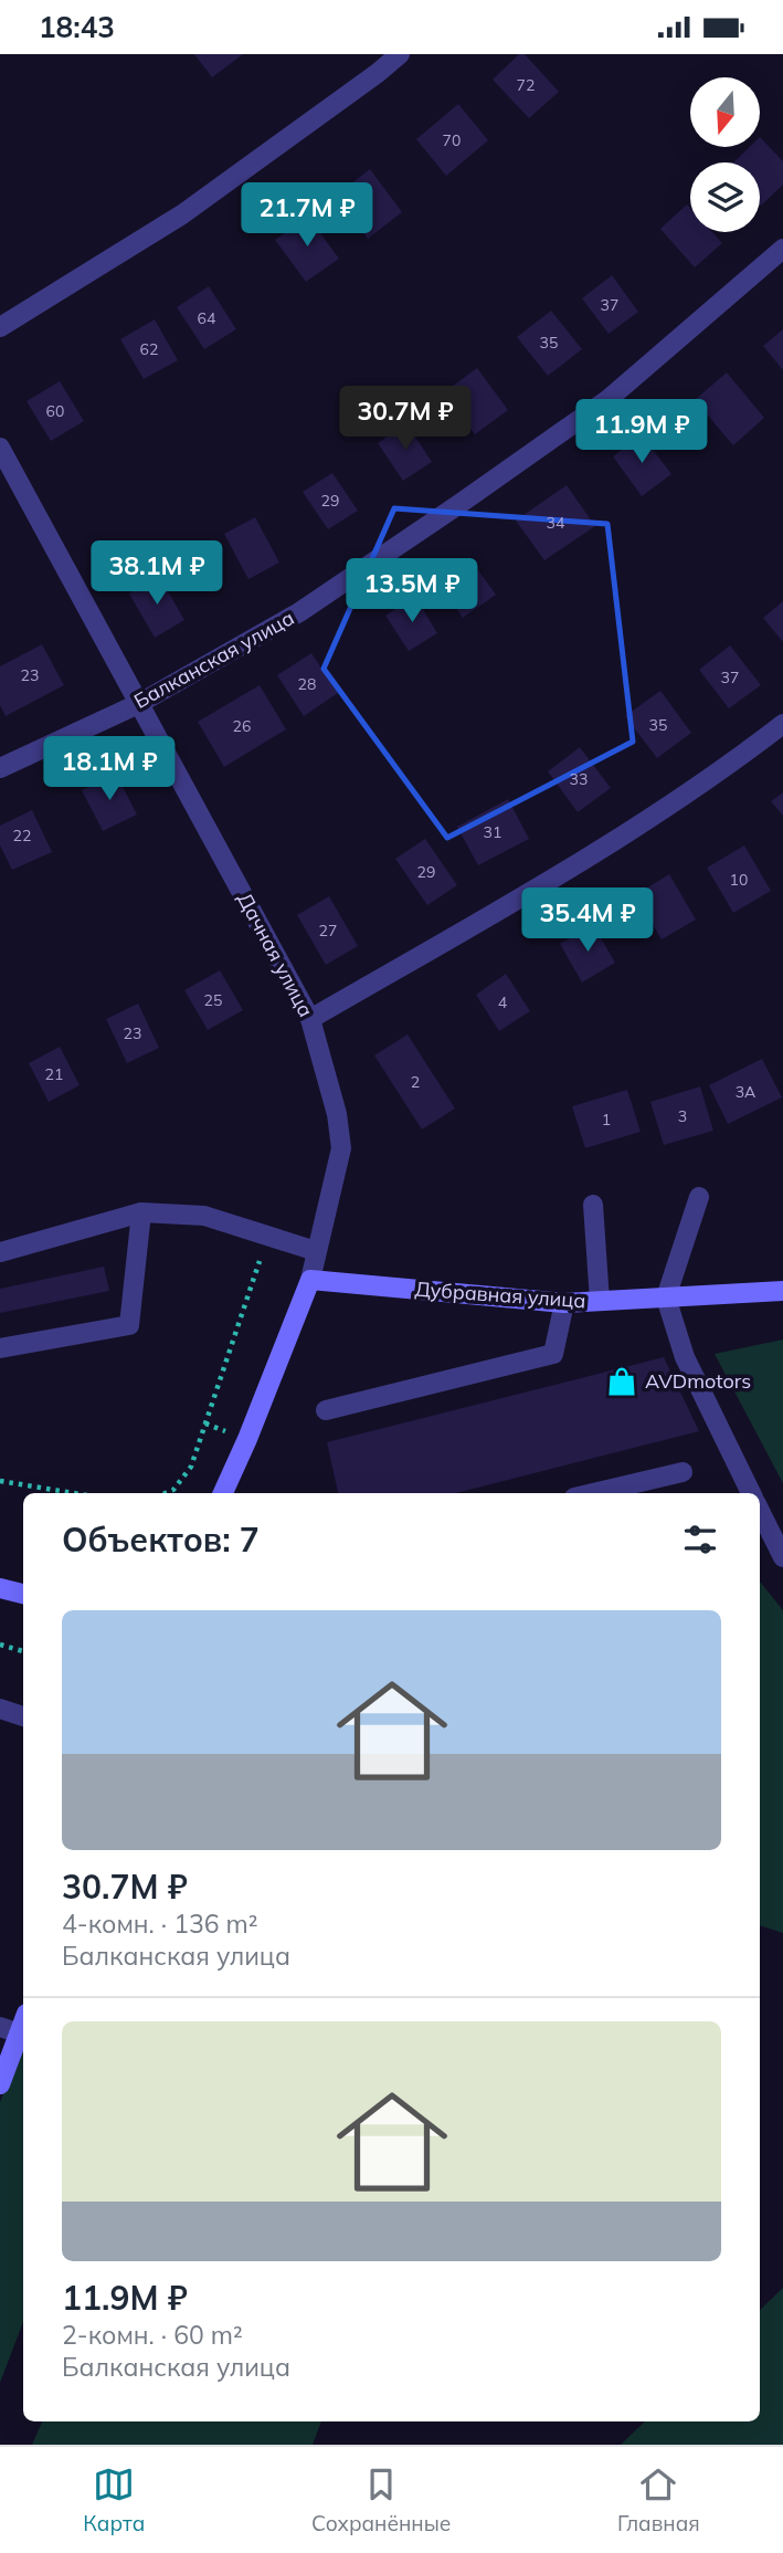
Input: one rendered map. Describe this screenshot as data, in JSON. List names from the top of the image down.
{
  "streets": {
    "main road": ["Дачная улица", "Дубравная улица"],
    "street": ["Балканская улица"]
  },
  "crossings": [
    ["Балканская улица", "Дачная улица"],
    ["Дачная улица", "Дубравная улица"]
  ],
  "places": {
    "shop": ["AVDmotors"]
  },
  "house_numbers": [
    "72",
    "70",
    "37",
    "64",
    "35",
    "62",
    "60",
    "29",
    "34",
    "23",
    "37",
    "28",
    "35",
    "26",
    "33",
    "31",
    "22",
    "29",
    "10",
    "27",
    "25",
    "4",
    "23",
    "21",
    "2",
    "3А",
    "3",
    "1"
  ],
  "north": "bottom",
  "page": {
    "status": "18:43",
    "price": [
      "21.7M ₽",
      "30.7M ₽",
      "11.9M ₽",
      "38.1M ₽",
      "13.5M ₽",
      "18.1M ₽",
      "35.4M ₽"
    ],
    "heading": "Объектов: 7",
    "list": [
      {
        "name": "30.7M ₽",
        "note": "4-комн. · 136 m² · Балканская улица"
      },
      {
        "name": "11.9M ₽",
        "note": "2-комн. · 60 m² · Балканская улица"
      }
    ],
    "tabs": ["Карта", "Сохранённые", "Главная"]
  }
}
